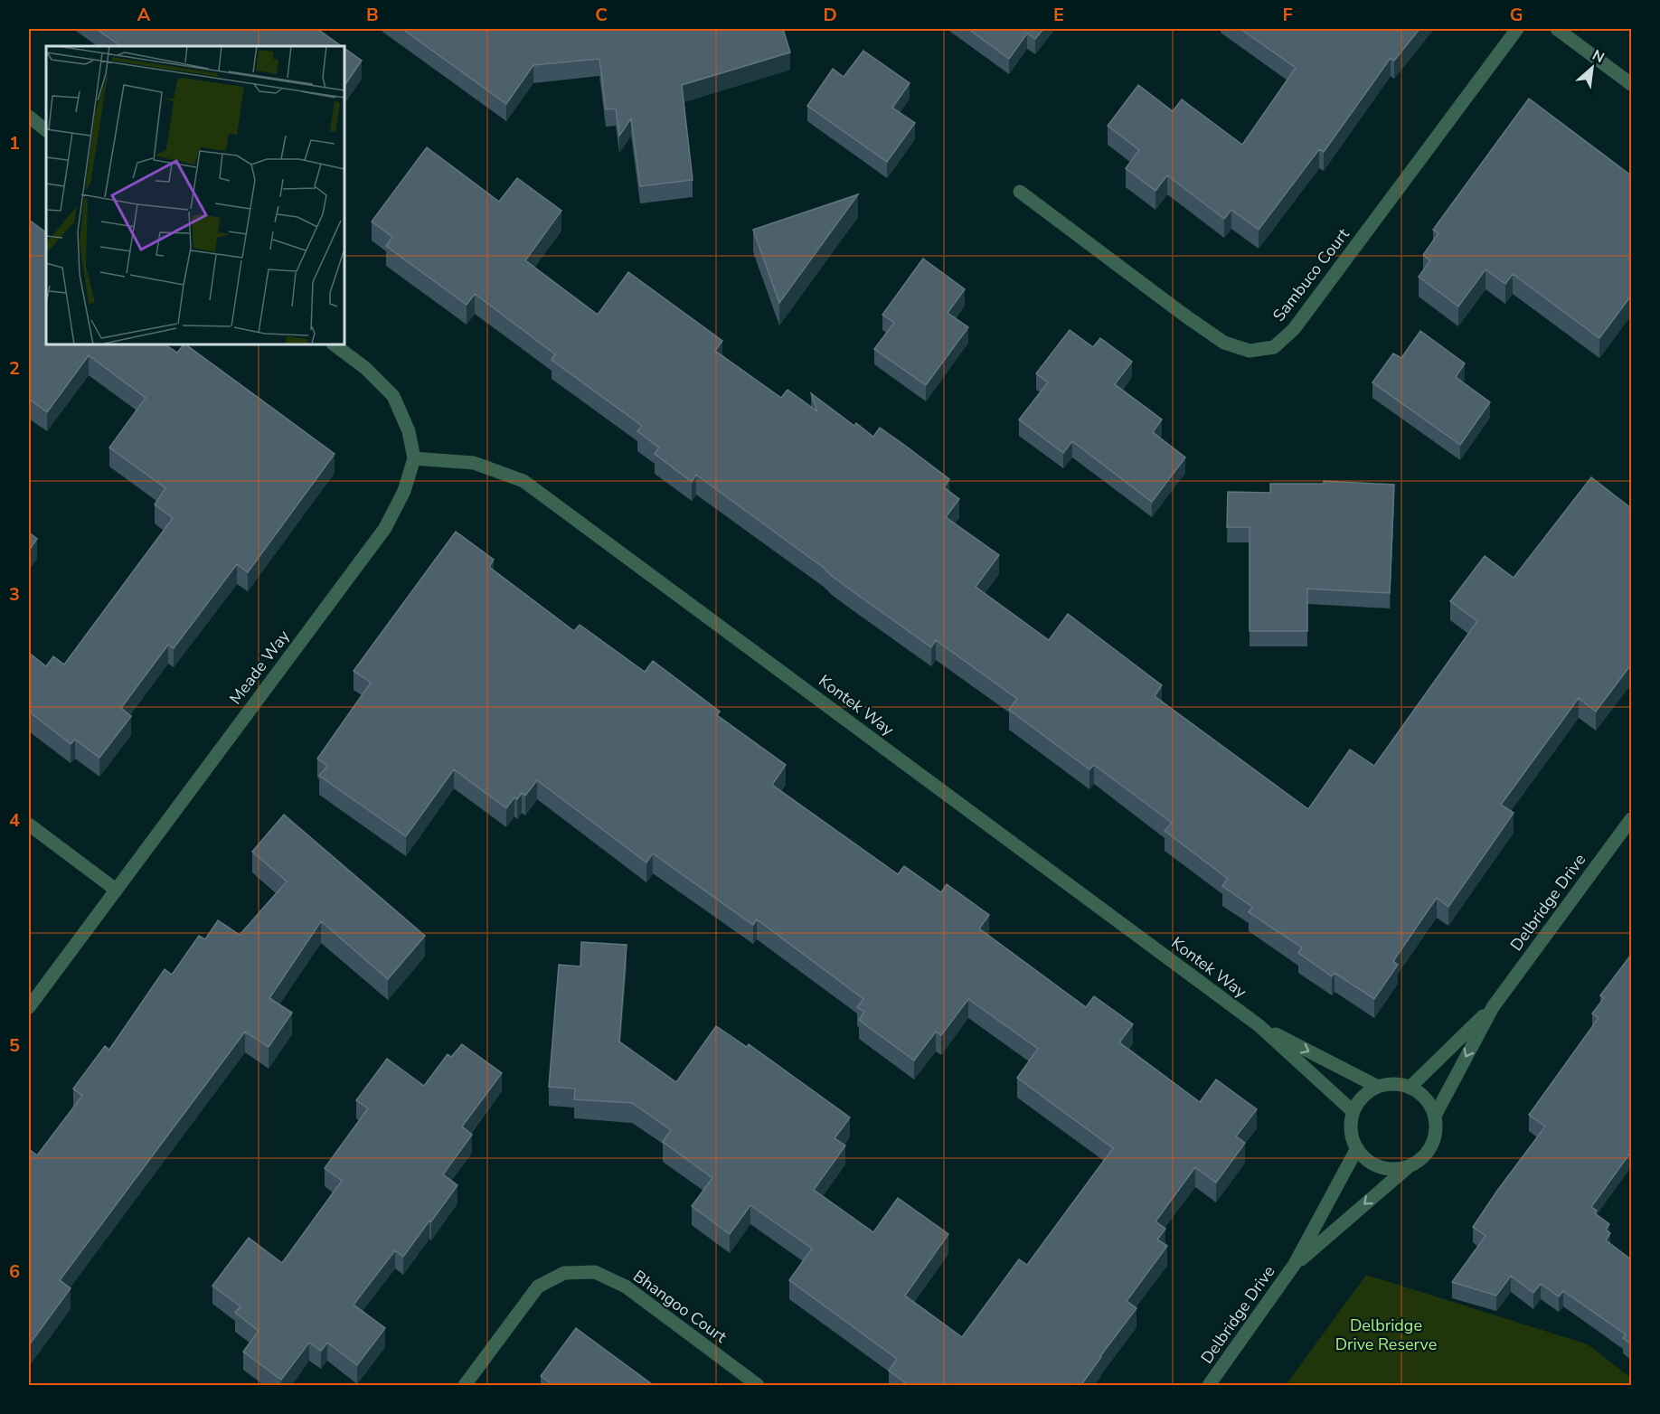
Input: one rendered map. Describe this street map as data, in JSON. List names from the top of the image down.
{
  "streets": {
    "street": [
      "Sambuco Court",
      "Meade Way",
      "Kontek Way",
      "Delbridge Drive",
      "Bhangoo Court"
    ]
  },
  "crossings": [
    ["Meade Way", "Kontek Way"],
    ["Kontek Way", "Delbridge Drive"]
  ],
  "parks": ["Delbridge Drive Reserve"],
  "north": "top right",
  "grid": {
    "columns": [
      "A",
      "B",
      "C",
      "D",
      "E",
      "F",
      "G"
    ],
    "rows": [
      "1",
      "2",
      "3",
      "4",
      "5",
      "6"
    ]
  }
}
